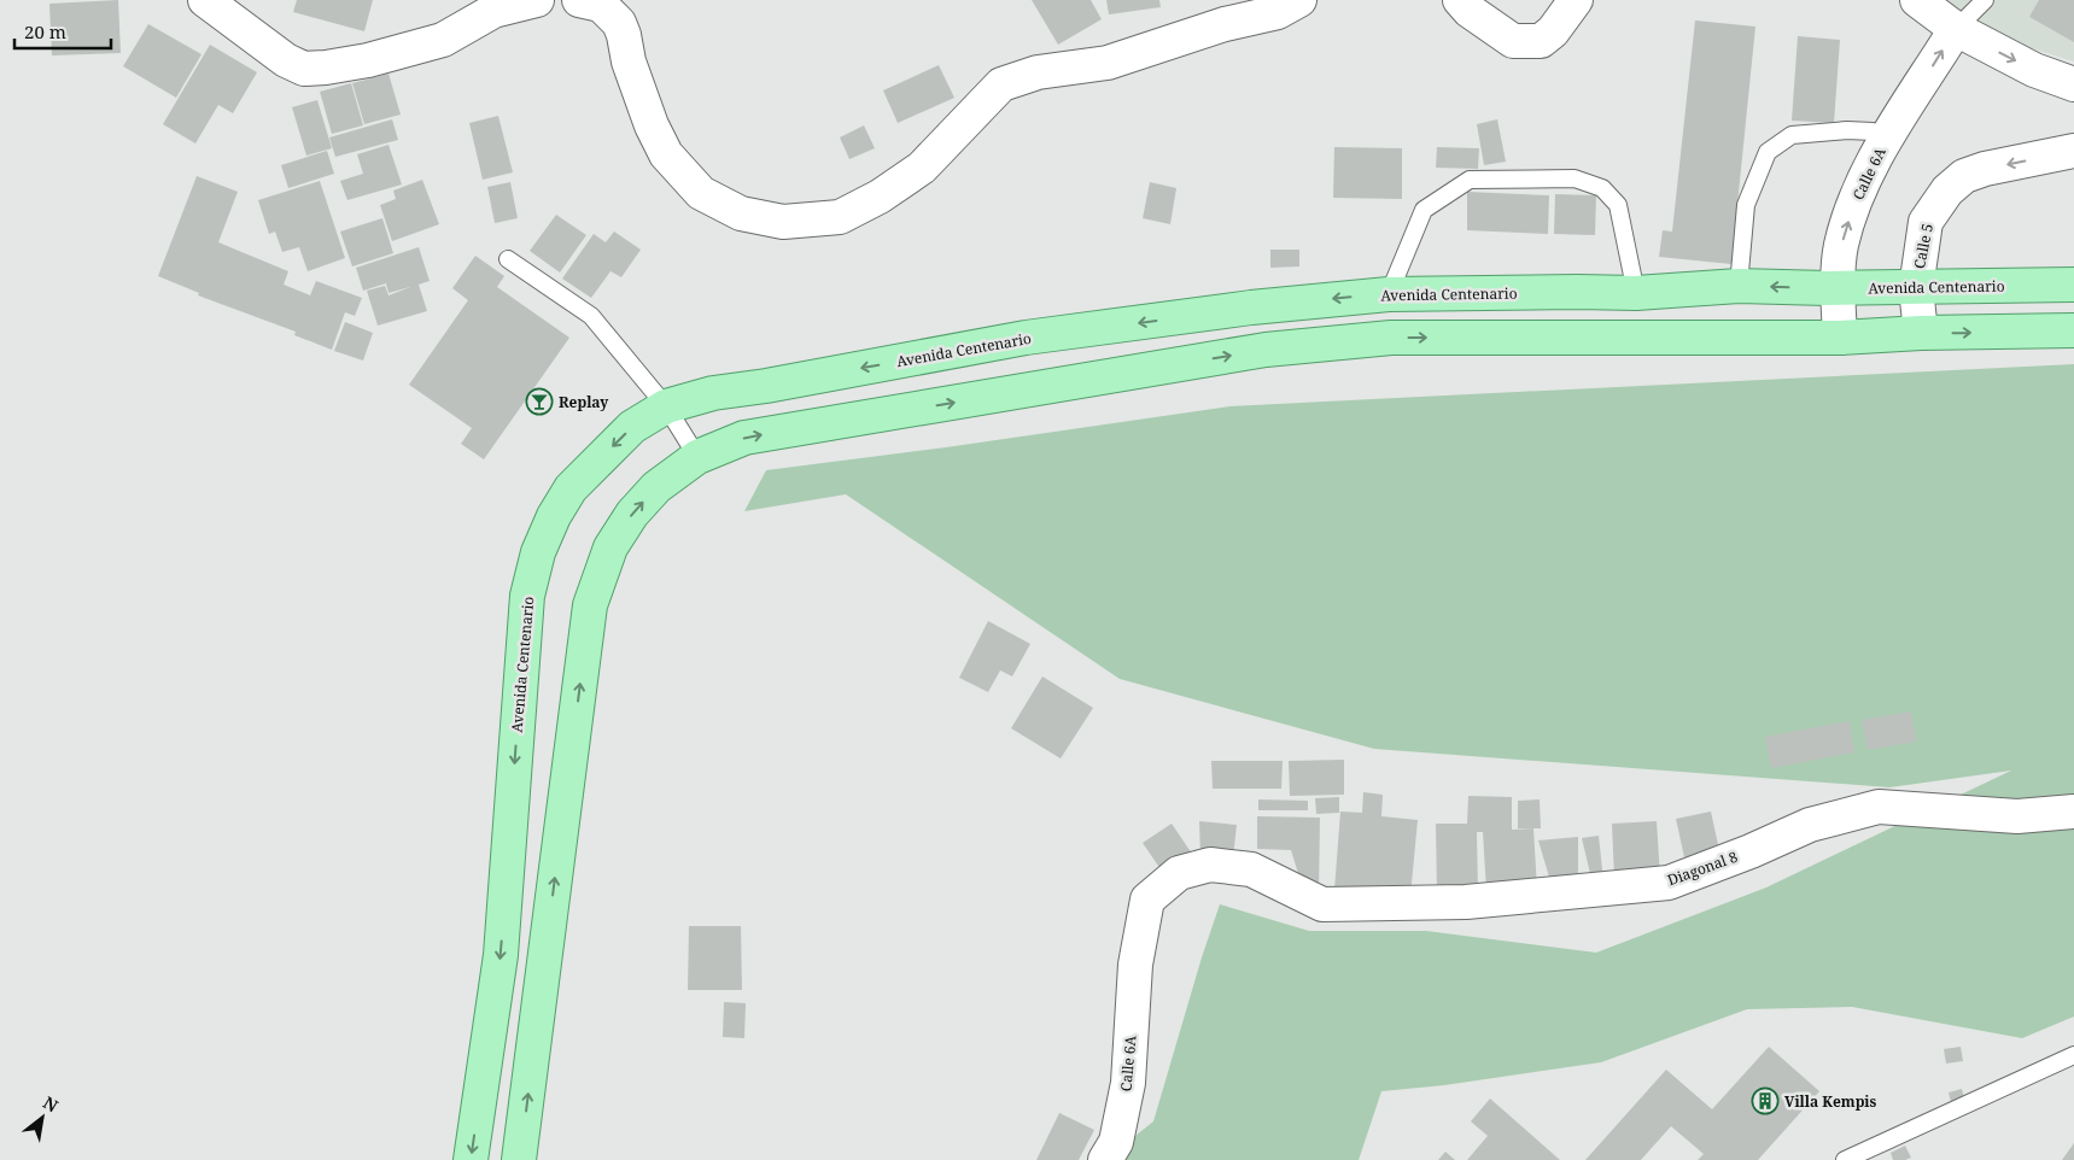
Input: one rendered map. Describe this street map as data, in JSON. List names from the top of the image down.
{
  "streets": {
    "main road": ["Avenida Centenario"],
    "street": ["Calle 6A", "Calle 5", "Diagonal 8"]
  },
  "crossings": [
    ["Calle 6A", "Avenida Centenario"],
    ["Calle 6A", "Diagonal 8"],
    ["Calle 5", "Avenida Centenario"]
  ],
  "one_way": ["Calle 6A", "Calle 5", "Avenida Centenario"],
  "places": {
    "bar": ["Replay"],
    "building": ["Villa Kempis"]
  },
  "scale_bar": "20 m",
  "north": "top right"
}
